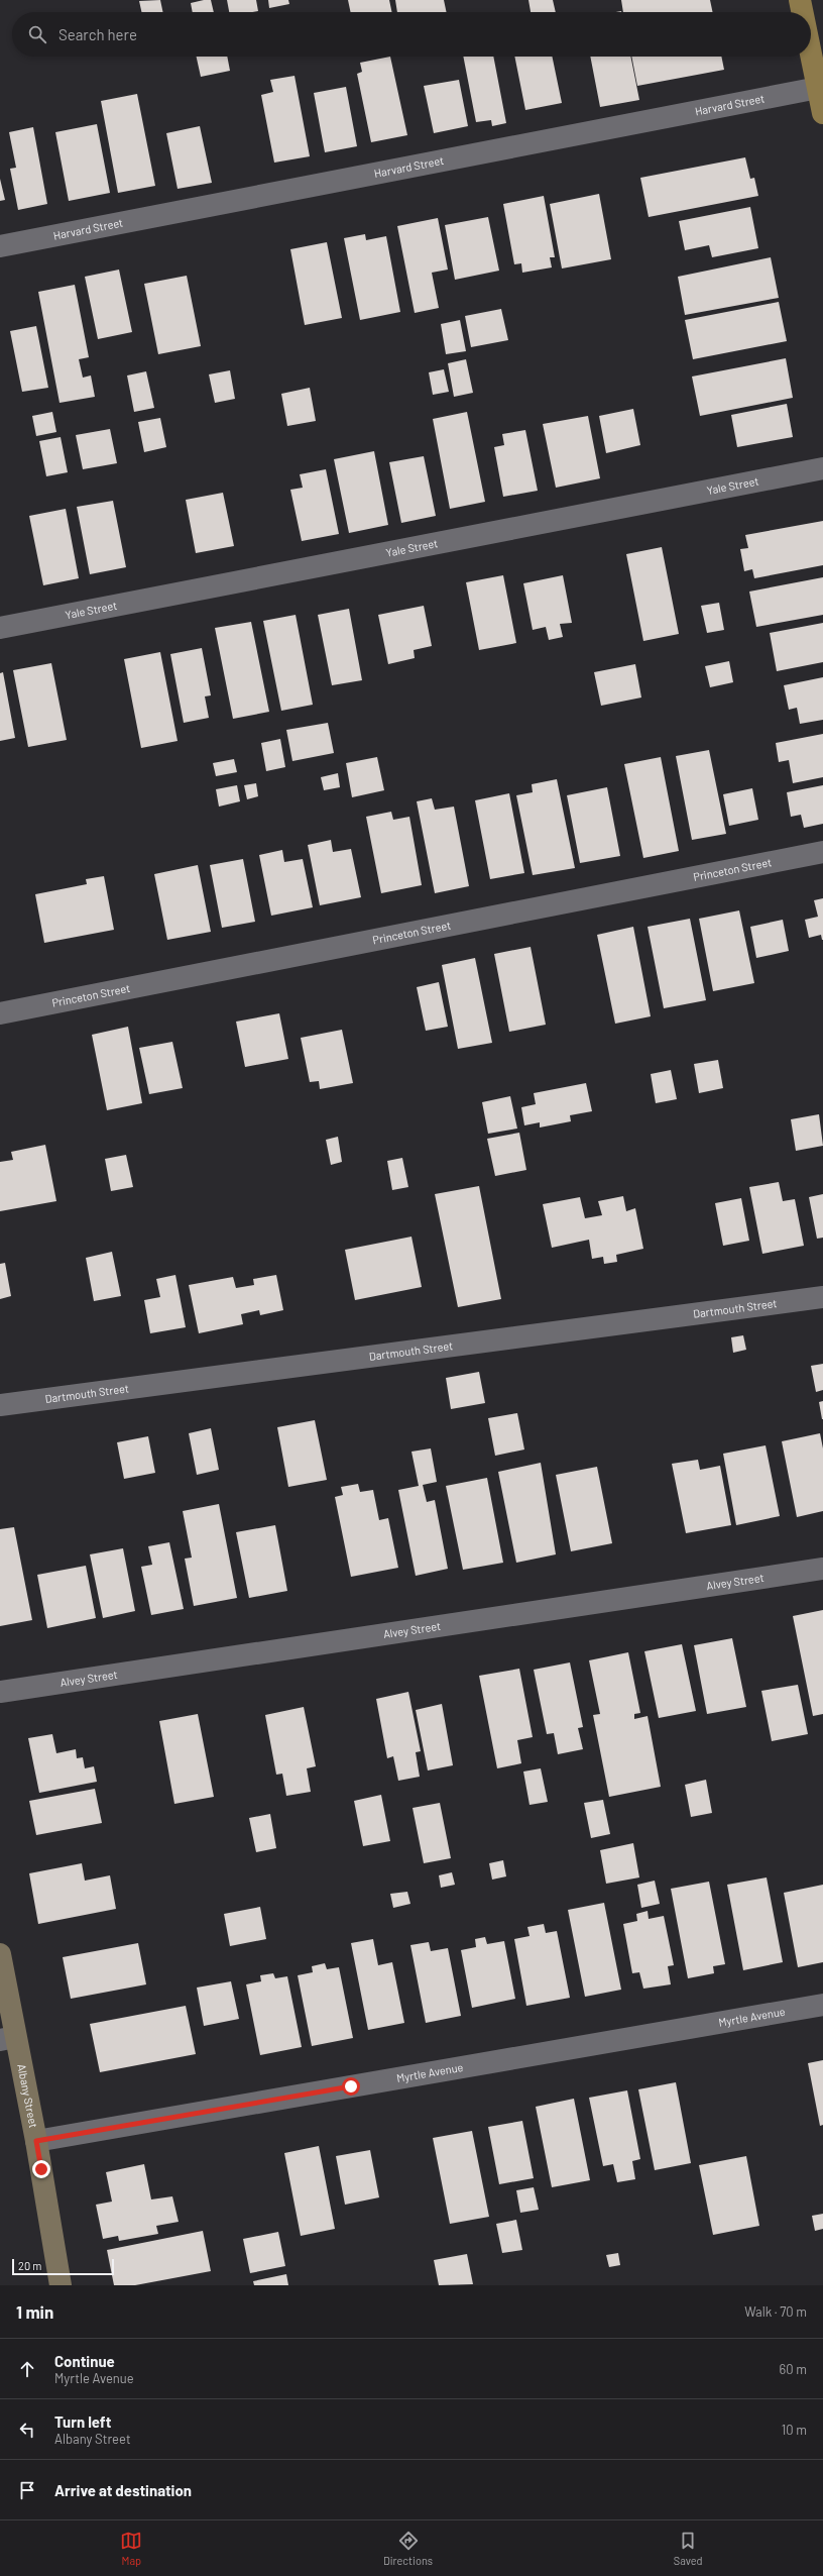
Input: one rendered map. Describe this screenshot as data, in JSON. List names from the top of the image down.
{
  "streets": {
    "street": [
      "Harvard Street",
      "Yale Street",
      "Princeton Street",
      "Dartmouth Street",
      "Alvey Street",
      "Myrtle Avenue",
      "Albany Street"
    ]
  },
  "crossings": [
    ["Myrtle Avenue", "Albany Street"]
  ],
  "scale_bar": "20 m",
  "page": {
    "search": "Search here",
    "scale": "20 m",
    "heading": ["1 min", "Walk · 70 m"],
    "list": [
      ["Continue", "Myrtle Avenue", "60 m"],
      ["Turn left", "Albany Street", "10 m"],
      "Arrive at destination"
    ],
    "nav": ["Map", "Directions", "Saved"]
  }
}
